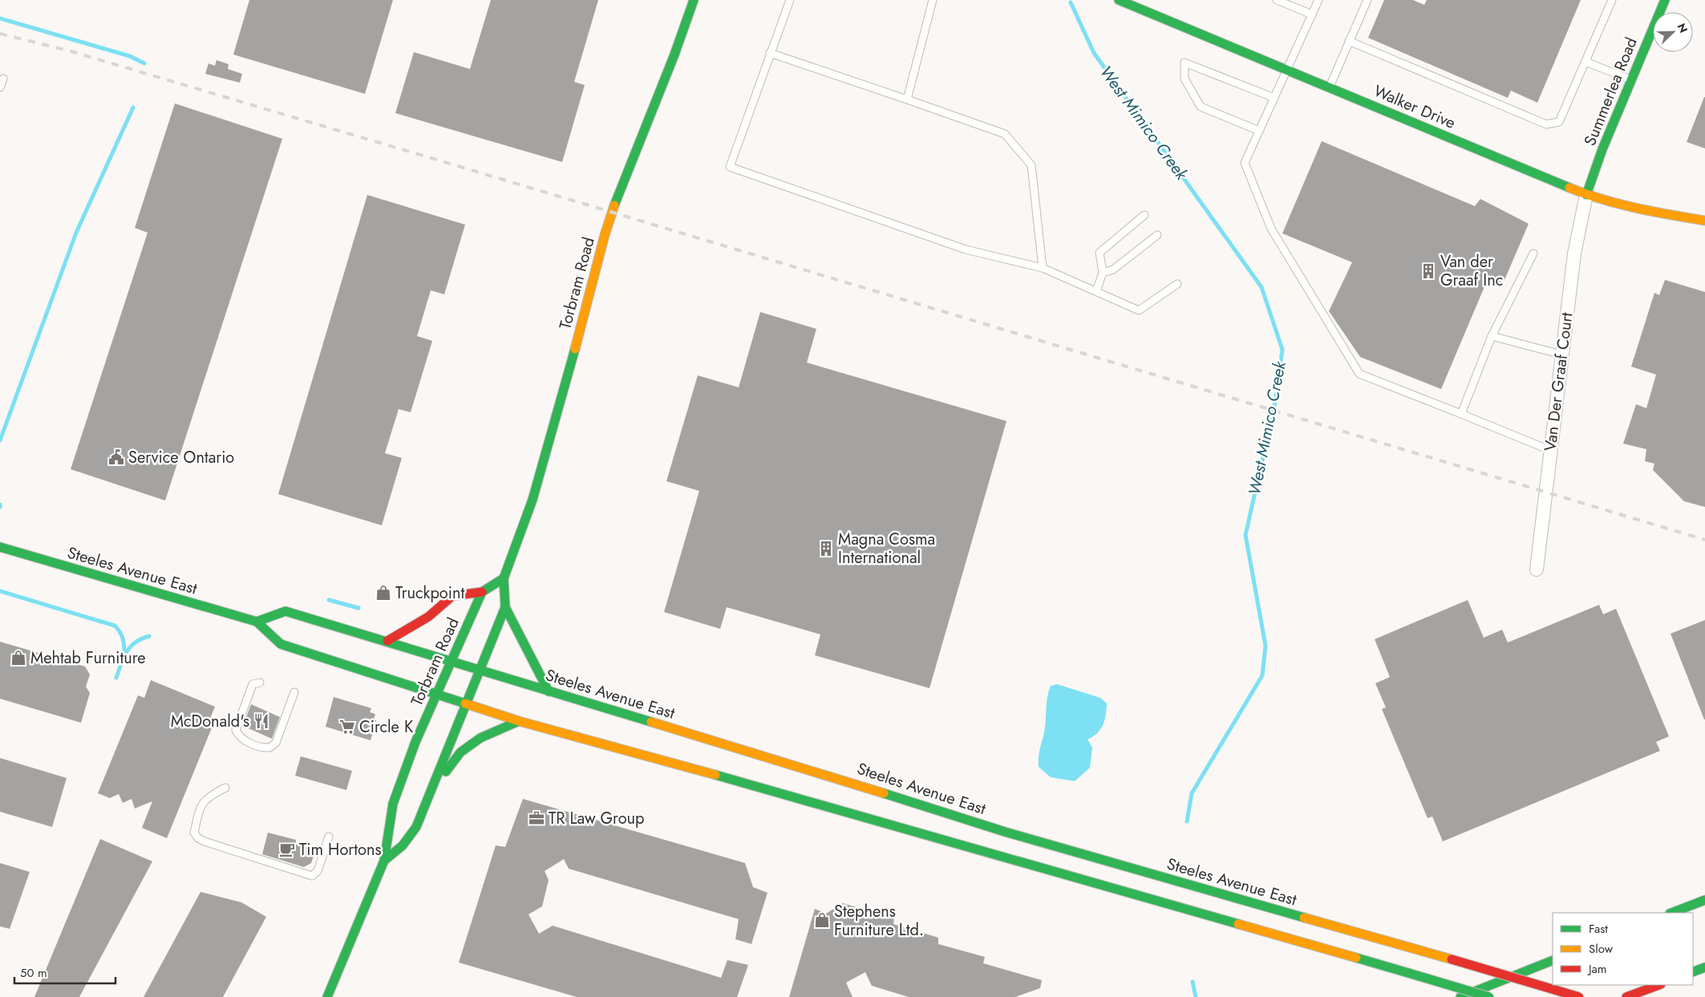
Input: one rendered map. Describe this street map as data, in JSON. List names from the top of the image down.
{
  "streets": {
    "main road": [
      "Summerlea Road",
      "Walker Drive",
      "Torbram Road",
      "Steeles Avenue East"
    ],
    "street": ["Van Der Graaf Court"]
  },
  "crossings": [
    ["Summerlea Road", "Walker Drive"],
    ["Summerlea Road", "Van Der Graaf Court"],
    ["Walker Drive", "Van Der Graaf Court"],
    ["Torbram Road", "Steeles Avenue East"]
  ],
  "water": ["West Mimico Creek"],
  "places": {
    "building": ["Van der Graaf Inc", "Magna Cosma International"],
    "public building": ["Service Ontario"],
    "shop": ["Truckpoint", "Mehtab Furniture", "Stephens Furniture Ltd."],
    "restaurant": ["McDonald's"],
    "supermarket": ["Circle K"],
    "office": ["TR Law Group"],
    "cafe": ["Tim Hortons"]
  },
  "legend": ["Fast", "Slow", "Jam"],
  "scale_bar": "50 m",
  "north": "top right"
}
